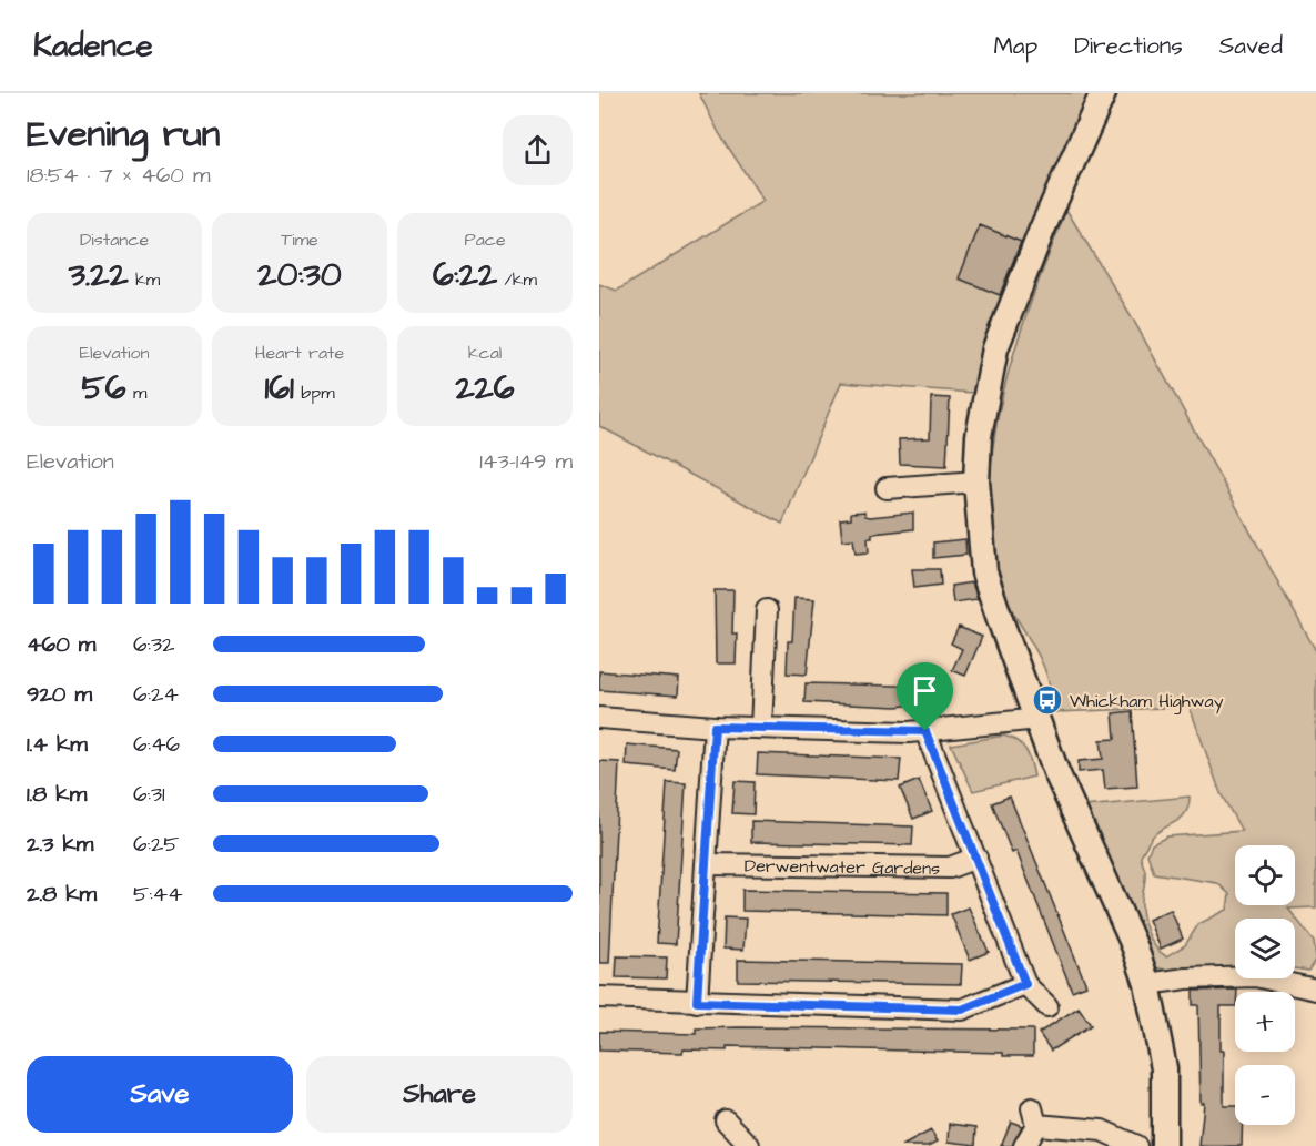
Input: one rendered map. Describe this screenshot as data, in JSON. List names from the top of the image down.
{
  "streets": {
    "street": ["Derwentwater Gardens"]
  },
  "places": {
    "bus stop": ["Whickham Highway"]
  },
  "page": {
    "header": "Kadence",
    "nav": ["Map", "Directions", "Saved"],
    "heading": ["Evening run", "18:54 · 7 × 460 m"],
    "stats": [
      ["Distance", "3.22 km"],
      ["Time", "20:30"],
      ["Pace", "6:22 /km"],
      ["Elevation", "56 m"],
      ["Heart rate", "161 bpm"],
      ["kcal", "226"]
    ],
    "chart": ["Elevation", "143–149 m"],
    "list": [
      {
        "name": "460 m",
        "note": "6:32"
      },
      {
        "name": "920 m",
        "note": "6:24"
      },
      {
        "name": "1.4 km",
        "note": "6:46"
      },
      {
        "name": "1.8 km",
        "note": "6:31"
      },
      {
        "name": "2.3 km",
        "note": "6:25"
      },
      {
        "name": "2.8 km",
        "note": "5:44"
      }
    ],
    "map_buttons": ["+", "−"],
    "buttons": ["Save", "Share"]
  }
}
